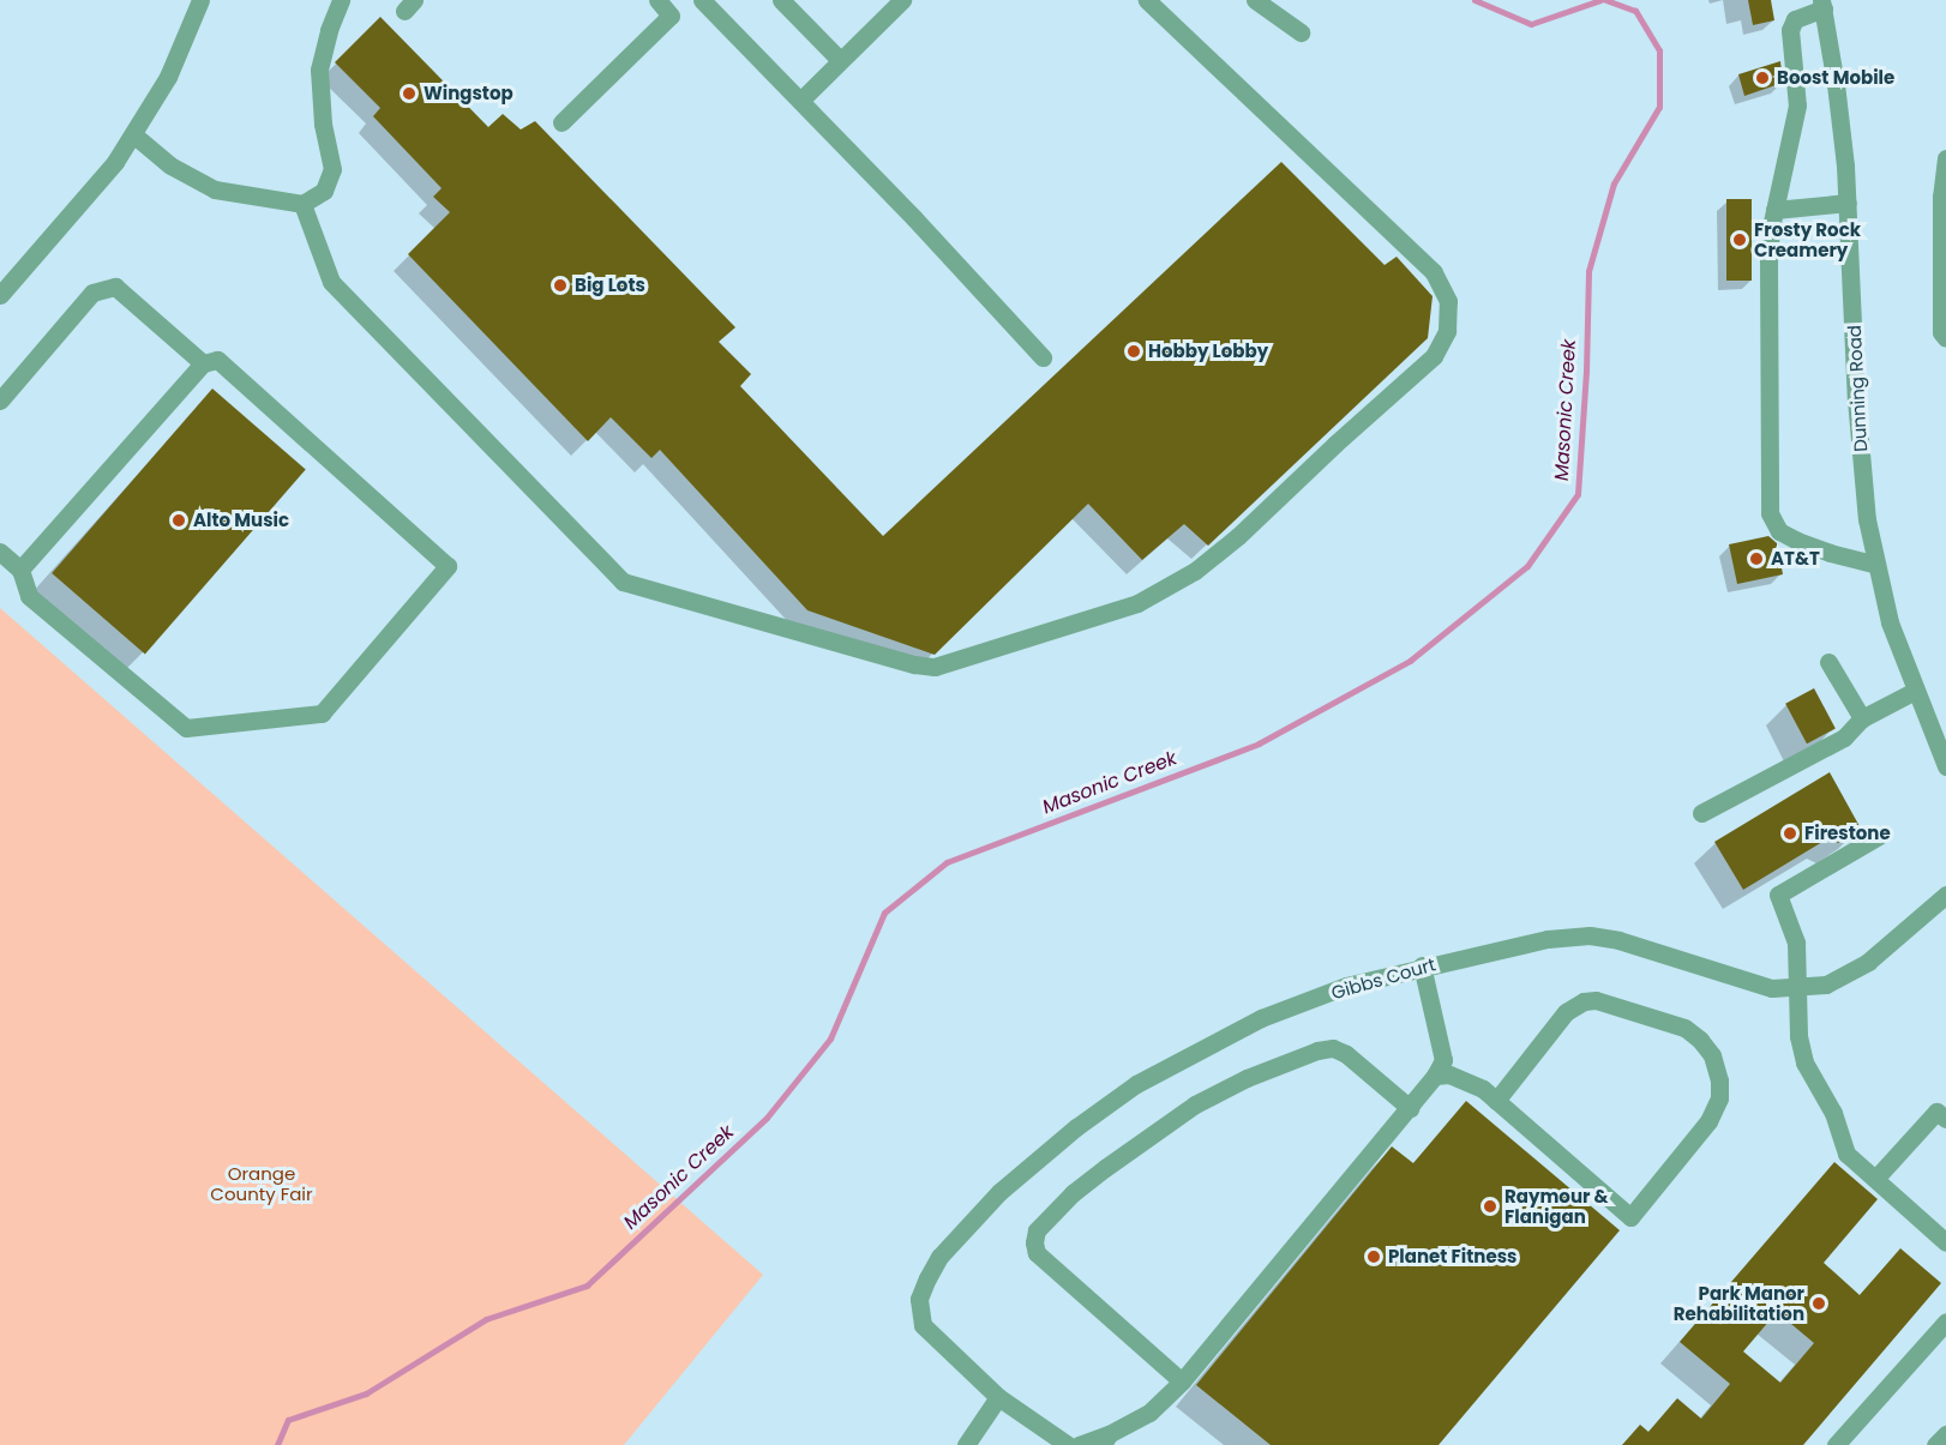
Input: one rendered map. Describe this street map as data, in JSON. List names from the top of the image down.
{
  "streets": {
    "street": ["Dunning Road", "Gibbs Court"]
  },
  "water": ["Masonic Creek"],
  "parks": ["Orange County Fair"],
  "places": [
    "Boost Mobile",
    "Wingstop",
    "Frosty Rock Creamery",
    "Big Lots",
    "Hobby Lobby",
    "Alto Music",
    "AT&T",
    "Firestone",
    "Raymour & Flanigan",
    "Planet Fitness",
    "Park Manor Rehabilitation"
  ]
}
